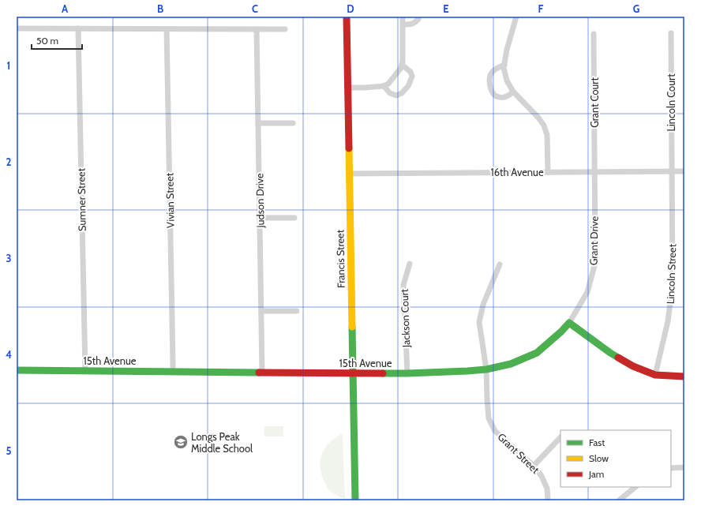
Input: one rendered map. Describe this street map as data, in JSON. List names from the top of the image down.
{
  "streets": {
    "street": [
      "Grant Court",
      "Lincoln Court",
      "16th Avenue",
      "Sumner Street",
      "Vivian Street",
      "Judson Drive",
      "Grant Drive",
      "Francis Street",
      "Lincoln Street",
      "Jackson Court",
      "15th Avenue",
      "Grant Street"
    ]
  },
  "crossings": [
    ["Grant Court", "16th Avenue"],
    ["Grant Court", "Grant Drive"],
    ["Lincoln Court", "16th Avenue"],
    ["Lincoln Court", "Lincoln Street"],
    ["16th Avenue", "Grant Drive"],
    ["16th Avenue", "Francis Street"],
    ["16th Avenue", "Lincoln Street"],
    ["Sumner Street", "15th Avenue"],
    ["Vivian Street", "15th Avenue"],
    ["Judson Drive", "15th Avenue"],
    ["Grant Drive", "15th Avenue"],
    ["Francis Street", "15th Avenue"],
    ["Jackson Court", "15th Avenue"],
    ["15th Avenue", "Grant Street"]
  ],
  "places": {
    "school or university": ["Longs Peak Middle School"]
  },
  "legend": ["Fast", "Slow", "Jam"],
  "scale_bar": "50 m",
  "grid": {
    "columns": [
      "A",
      "B",
      "C",
      "D",
      "E",
      "F",
      "G"
    ],
    "rows": [
      "1",
      "2",
      "3",
      "4",
      "5"
    ]
  }
}
